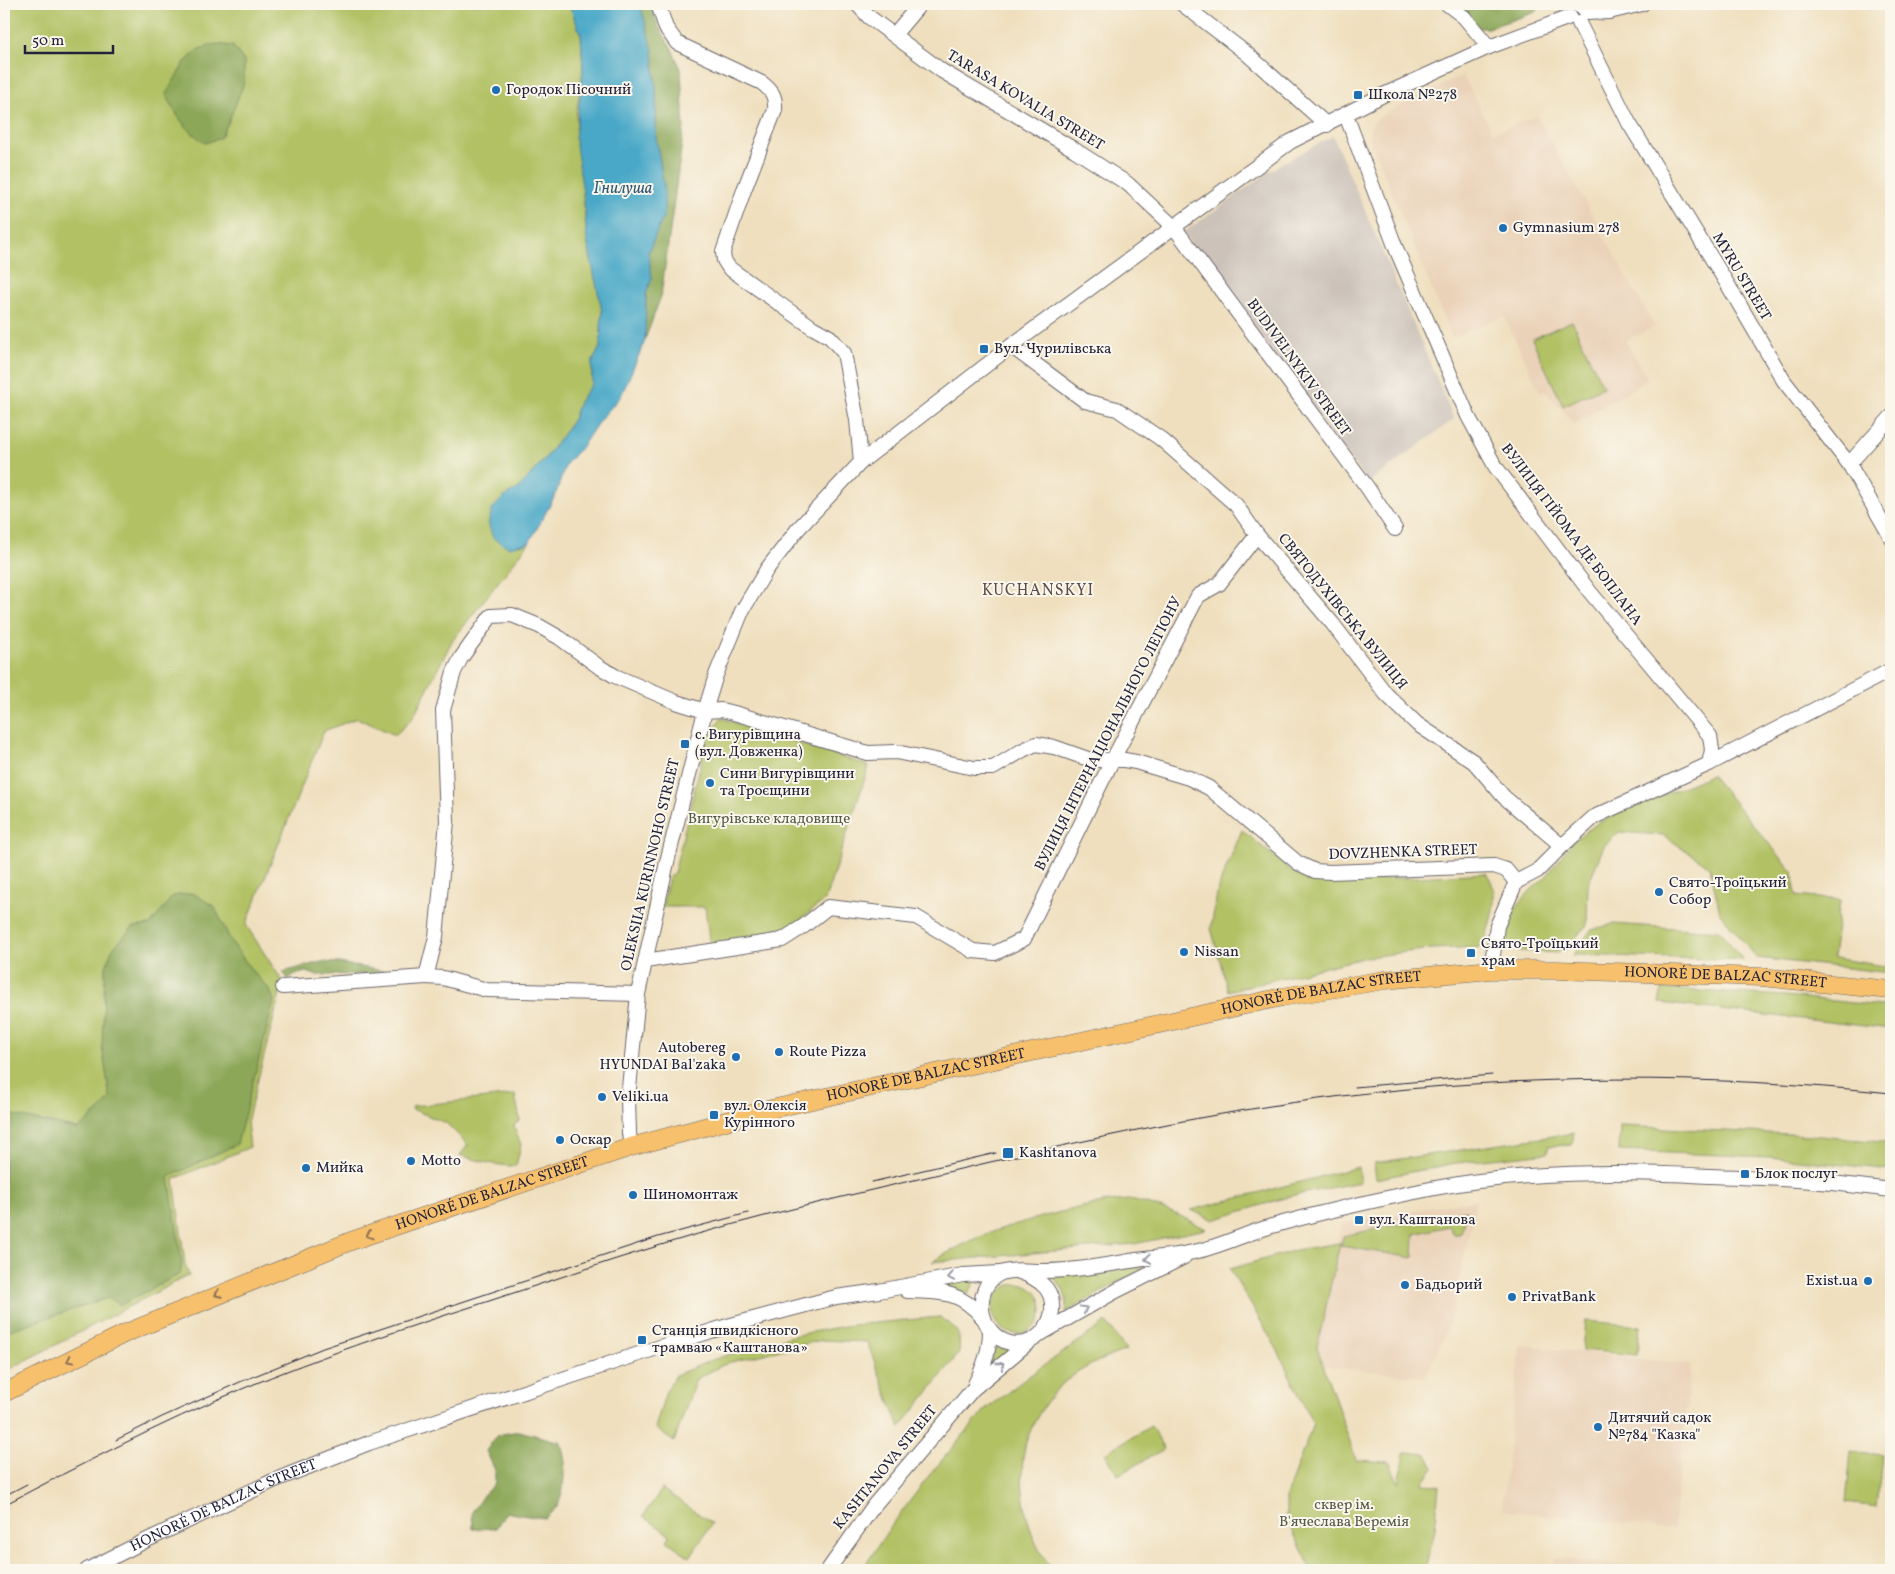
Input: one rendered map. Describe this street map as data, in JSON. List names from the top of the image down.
{
  "streets": {
    "main road": ["HONORÉ DE BALZAC STREET"],
    "street": [
      "TARASA KOVALIA STREET",
      "MYRU STREET",
      "BUDIVELNYKIV STREET",
      "ВУЛИЦЯ ГІЙОМА ДЕ БОПЛАНА",
      "СВЯТОДУХІВСЬКА ВУЛИЦЯ",
      "ВУЛИЦЯ ІНТЕРНАЦІОНАЛЬНОГО ЛЕГІОНУ",
      "DOVZHENKA STREET",
      "OLEKSIIA KURINNOHO STREET",
      "KASHTANOVA STREET"
    ]
  },
  "crossings": [
    ["TARASA KOVALIA STREET", "BUDIVELNYKIV STREET"],
    ["TARASA KOVALIA STREET", "OLEKSIIA KURINNOHO STREET"],
    ["MYRU STREET", "OLEKSIIA KURINNOHO STREET"],
    ["BUDIVELNYKIV STREET", "OLEKSIIA KURINNOHO STREET"],
    ["ВУЛИЦЯ ГІЙОМА ДЕ БОПЛАНА", "OLEKSIIA KURINNOHO STREET"],
    ["СВЯТОДУХІВСЬКА ВУЛИЦЯ", "ВУЛИЦЯ ІНТЕРНАЦІОНАЛЬНОГО ЛЕГІОНУ"],
    ["СВЯТОДУХІВСЬКА ВУЛИЦЯ", "OLEKSIIA KURINNOHO STREET"],
    ["ВУЛИЦЯ ІНТЕРНАЦІОНАЛЬНОГО ЛЕГІОНУ", "DOVZHENKA STREET"],
    ["ВУЛИЦЯ ІНТЕРНАЦІОНАЛЬНОГО ЛЕГІОНУ", "OLEKSIIA KURINNOHO STREET"],
    ["DOVZHENKA STREET", "OLEKSIIA KURINNOHO STREET"],
    ["OLEKSIIA KURINNOHO STREET", "HONORÉ DE BALZAC STREET"],
    ["HONORÉ DE BALZAC STREET", "KASHTANOVA STREET"]
  ],
  "districts": ["KUCHANSKYI"],
  "water": ["Гнилуша"],
  "parks": ["Вигурівське кладовище", "сквер ім. В'ячеслава Веремія"],
  "places": {
    "other": [
      "Городок Пісочний",
      "Gymnasium 278",
      "Сини Вигурівщини та Троєщини",
      "Свято-Троїцький Собор",
      "Nissan",
      "Route Pizza",
      "Autobereg HYUNDAI Bal'zaka",
      "Veliki.ua",
      "Оскар",
      "Motto",
      "Мийка",
      "Шиномонтаж",
      "Exist.ua",
      "Бадьорий",
      "PrivatBank",
      "Дитячий садок №784 \"Казка\""
    ],
    "transit": [
      "Школа №278",
      "Вул. Чурилівська",
      "с. Вигурівщина (вул. Довженка)",
      "Свято-Троїцький храм",
      "вул. Олексія Курінного",
      "Kashtanova",
      "Блок послуг",
      "вул. Каштанова",
      "Станція швидкісного трамваю «Каштанова»"
    ]
  },
  "scale_bar": "50 m"
}
